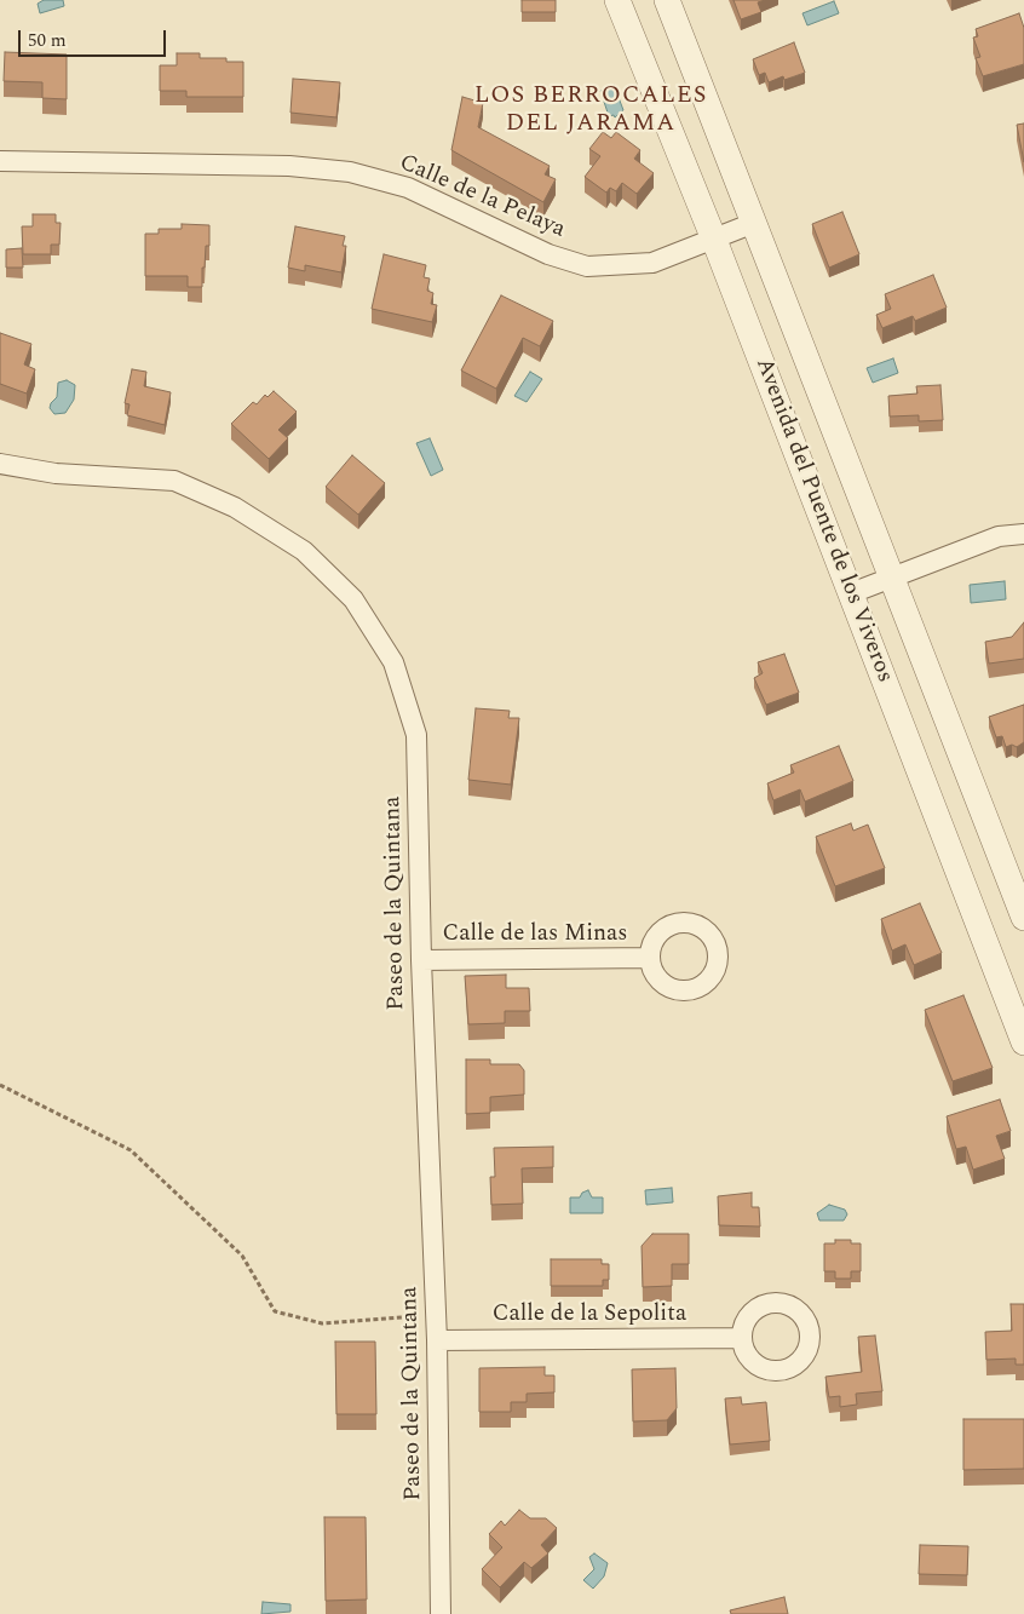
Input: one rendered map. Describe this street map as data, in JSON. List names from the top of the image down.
{
  "streets": {
    "street": [
      "Calle de la Pelaya",
      "Avenida del Puente de los Viveros",
      "Paseo de la Quintana",
      "Calle de las Minas",
      "Calle de la Sepolita"
    ]
  },
  "crossings": [
    ["Calle de la Pelaya", "Avenida del Puente de los Viveros"],
    ["Paseo de la Quintana", "Calle de las Minas"],
    ["Paseo de la Quintana", "Calle de la Sepolita"]
  ],
  "districts": ["LOS BERROCALES DEL JARAMA"],
  "scale_bar": "50 m"
}
